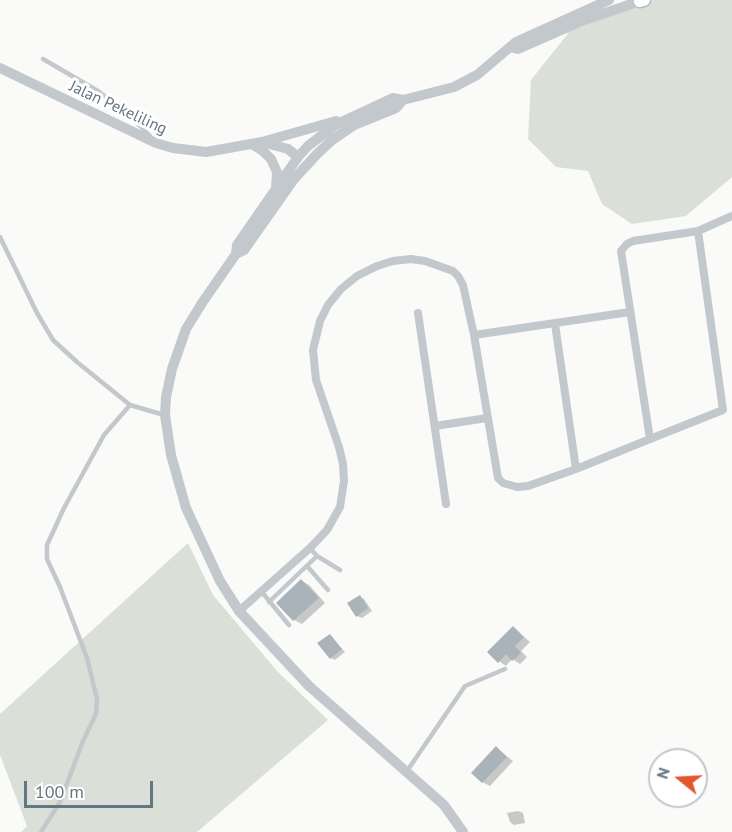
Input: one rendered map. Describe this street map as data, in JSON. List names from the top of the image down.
{
  "streets": {
    "street": ["Jalan Pekeliling"]
  },
  "scale_bar": "100 m",
  "north": "left"
}
